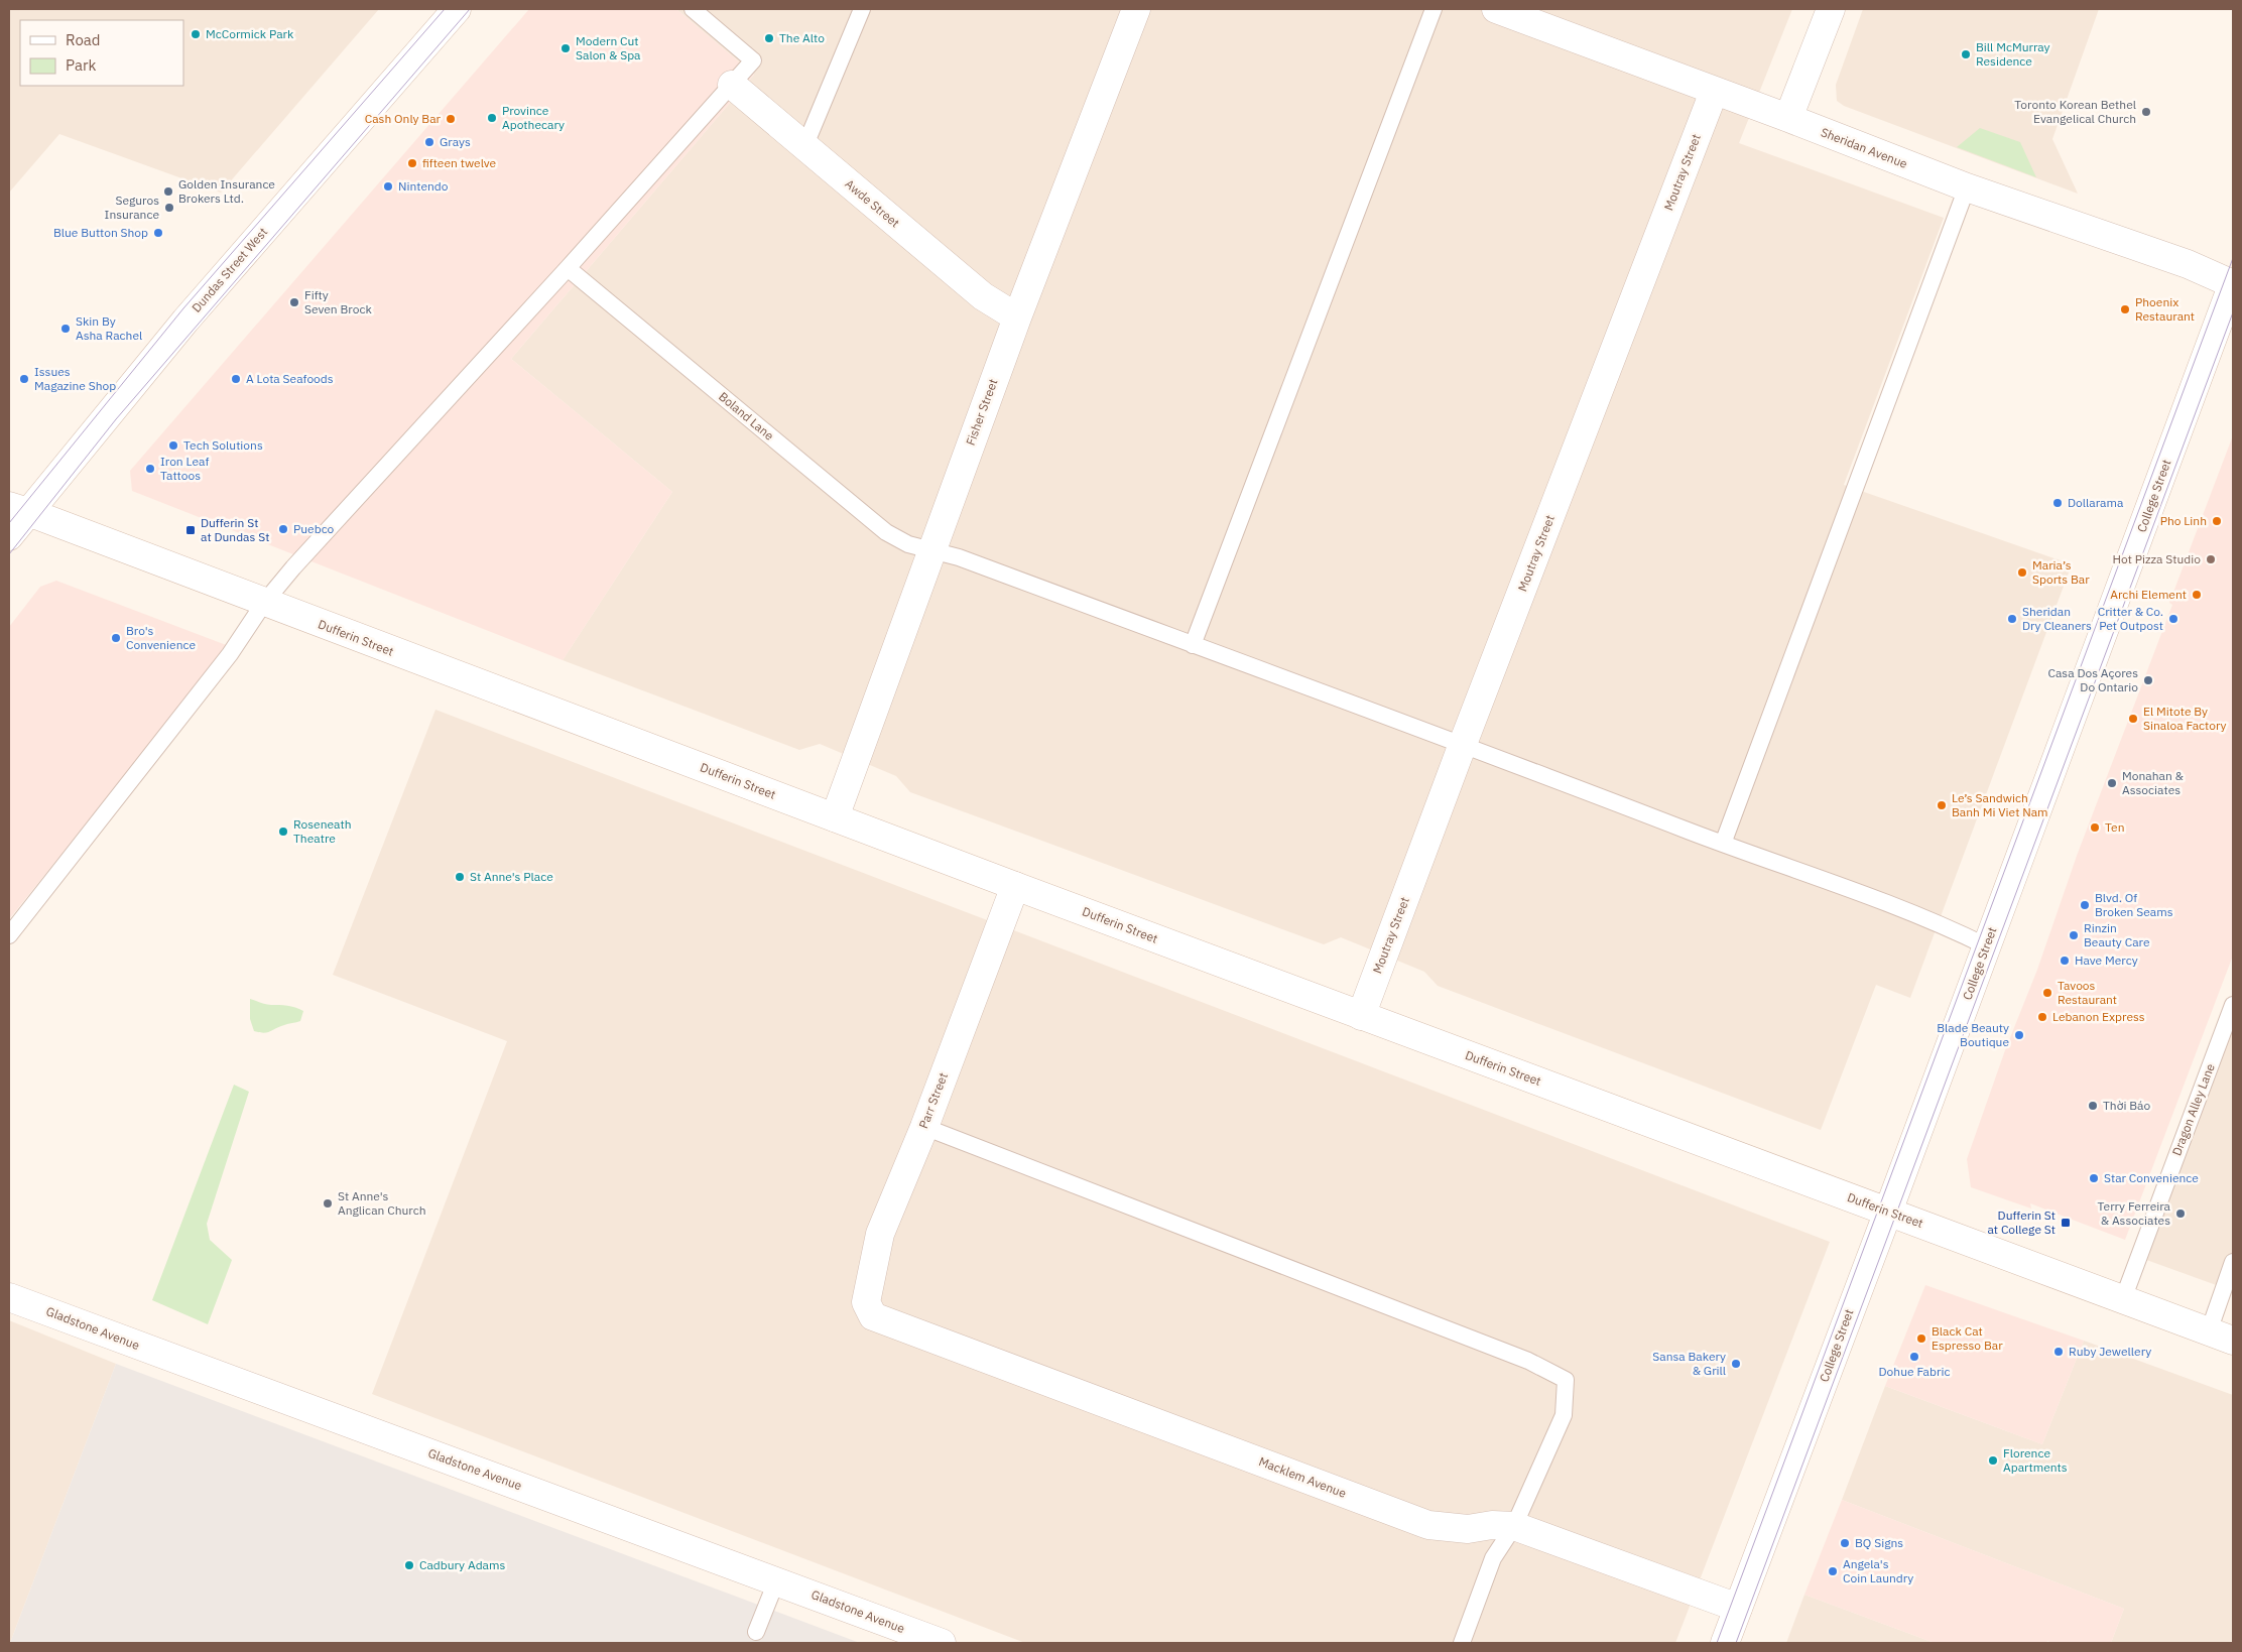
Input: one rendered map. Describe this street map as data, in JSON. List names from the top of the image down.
{
  "streets": {
    "street": [
      "Sheridan Avenue",
      "Moutray Street",
      "Awde Street",
      "Dundas Street West",
      "Fisher Street",
      "College Street",
      "Dufferin Street",
      "Parr Street",
      "Gladstone Avenue",
      "Macklem Avenue"
    ],
    "lane": ["Boland Lane", "Dragon Alley Lane"]
  },
  "crossings": [
    ["Sheridan Avenue", "Moutray Street"],
    ["Sheridan Avenue", "College Street"],
    ["Moutray Street", "Boland Lane"],
    ["Moutray Street", "Dufferin Street"],
    ["Awde Street", "Fisher Street"],
    ["Dundas Street West", "Dufferin Street"],
    ["Fisher Street", "Boland Lane"],
    ["Fisher Street", "Dufferin Street"],
    ["Boland Lane", "College Street"],
    ["College Street", "Dufferin Street"],
    ["College Street", "Macklem Avenue"],
    ["Dufferin Street", "Parr Street"],
    ["Dufferin Street", "Dragon Alley Lane"],
    ["Parr Street", "Macklem Avenue"]
  ],
  "places": {
    "other": [
      "McCormick Park",
      "The Alto",
      "Modern Cut Salon & Spa",
      "Bill McMurray Residence",
      "Toronto Korean Bethel Evangelical Church",
      "Province Apothecary",
      "Cash Only Bar",
      "Grays",
      "fifteen twelve",
      "Nintendo",
      "Golden Insurance Brokers Ltd.",
      "Seguros Insurance",
      "Blue Button Shop",
      "Fifty Seven Brock",
      "Phoenix Restaurant",
      "Skin By Asha Rachel",
      "Issues Magazine Shop",
      "A Lota Seafoods",
      "Tech Solutions",
      "Iron Leaf Tattoos",
      "Dollarama",
      "Pho Linh",
      "Puebco",
      "Hot Pizza Studio",
      "Maria’s Sports Bar",
      "Archi Element",
      "Sheridan Dry Cleaners",
      "Critter & Co. Pet Outpost",
      "Bro's Convenience",
      "Casa Dos Açores Do Ontario",
      "El Mitote By Sinaloa Factory",
      "Monahan & Associates",
      "Le’s Sandwich Banh Mi Viet Nam",
      "Ten",
      "Roseneath Theatre",
      "St Anne's Place",
      "Blvd. Of Broken Seams",
      "Rinzin Beauty Care",
      "Have Mercy",
      "Tavoos Restaurant",
      "Lebanon Express",
      "Blade Beauty Boutique",
      "Thời Báo",
      "Star Convenience",
      "St Anne's Anglican Church",
      "Terry Ferreira & Associates",
      "Black Cat Espresso Bar",
      "Ruby Jewellery",
      "Dohue Fabric",
      "Sansa Bakery & Grill",
      "Florence Apartments",
      "BQ Signs",
      "Cadbury Adams",
      "Angela's Coin Laundry"
    ],
    "transit": ["Dufferin St at Dundas St", "Dufferin St at College St"]
  },
  "legend": ["Road", "Park"]
}
